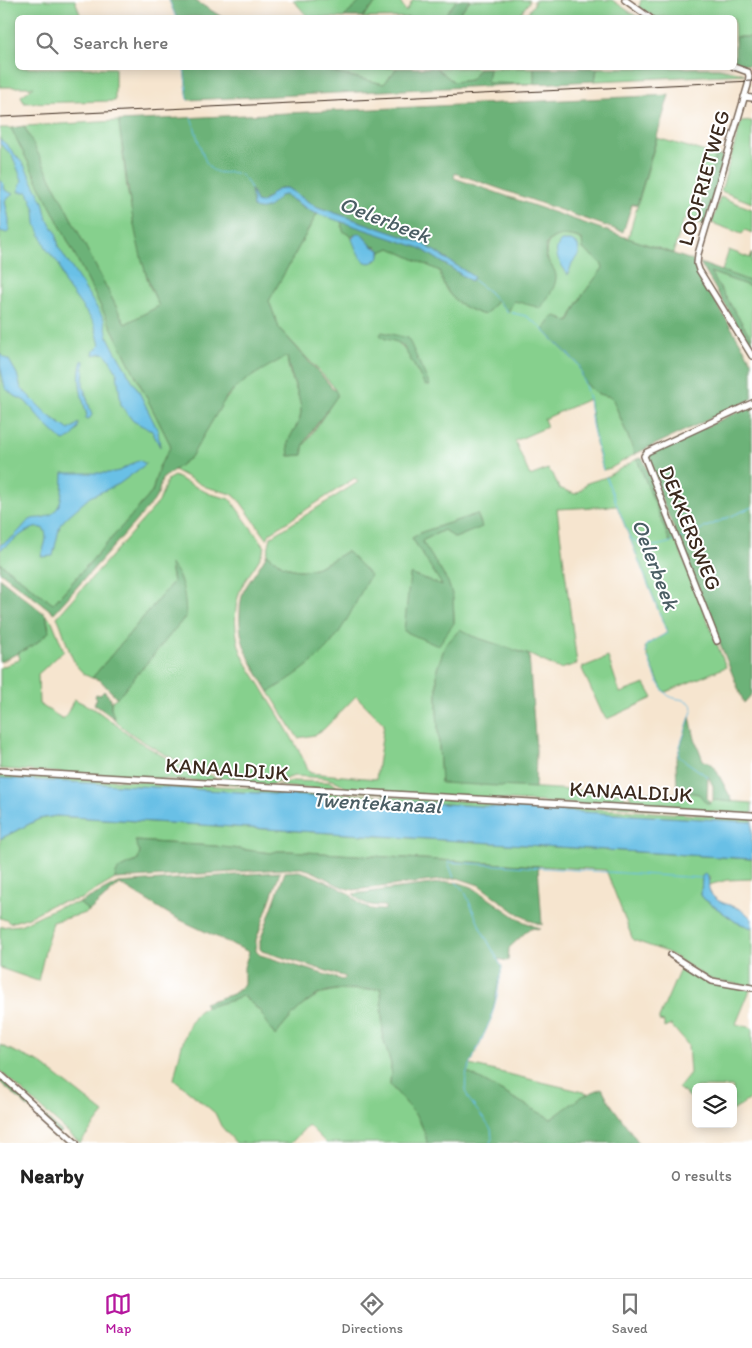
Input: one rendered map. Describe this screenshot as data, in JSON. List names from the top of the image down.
{
  "streets": {
    "street": ["LOOFRIETWEG", "DEKKERSWEG", "KANAALDIJK"]
  },
  "water": ["Oelerbeek", "Twentekanaal"],
  "page": {
    "search": "Search here",
    "heading": ["Nearby", "0 results"],
    "nav": ["Map", "Directions", "Saved"]
  }
}
